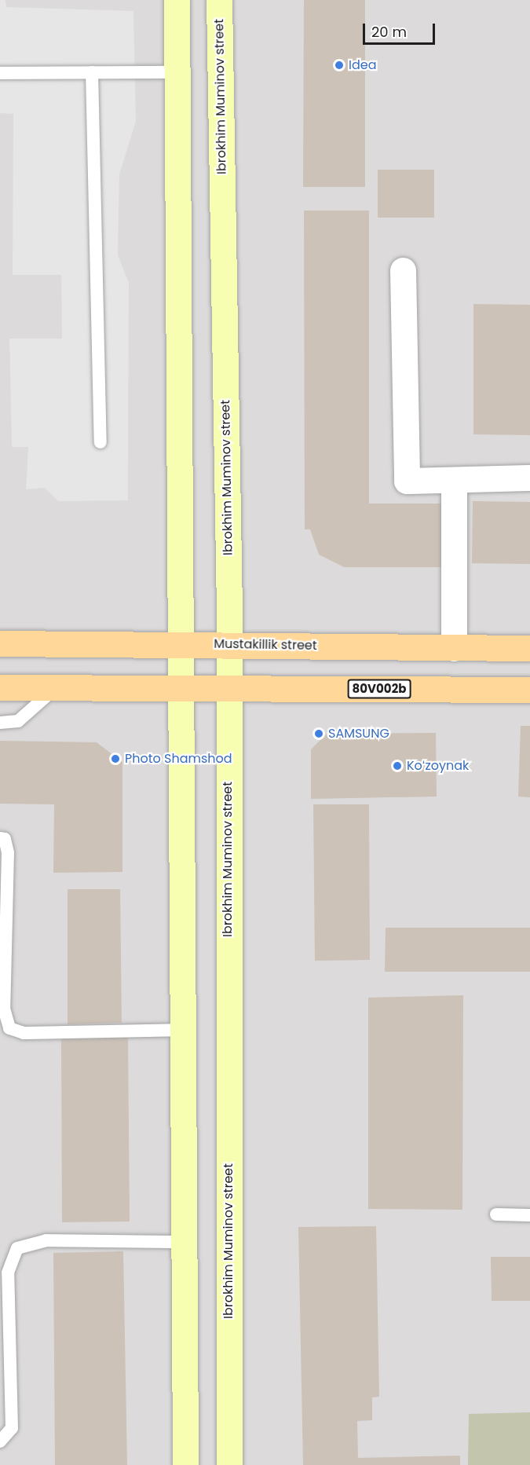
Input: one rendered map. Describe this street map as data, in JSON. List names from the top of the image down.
{
  "streets": {
    "main road": ["Ibrokhim Muminov street", "Mustakillik street", "80V002b"]
  },
  "crossings": [
    ["Ibrokhim Muminov street", "Mustakillik street"],
    ["Ibrokhim Muminov street", "80V002b"]
  ],
  "places": [
    "Idea",
    "SAMSUNG",
    "Photo Shamshod",
    "Koʻzoynak"
  ],
  "scale_bar": "20 m"
}
